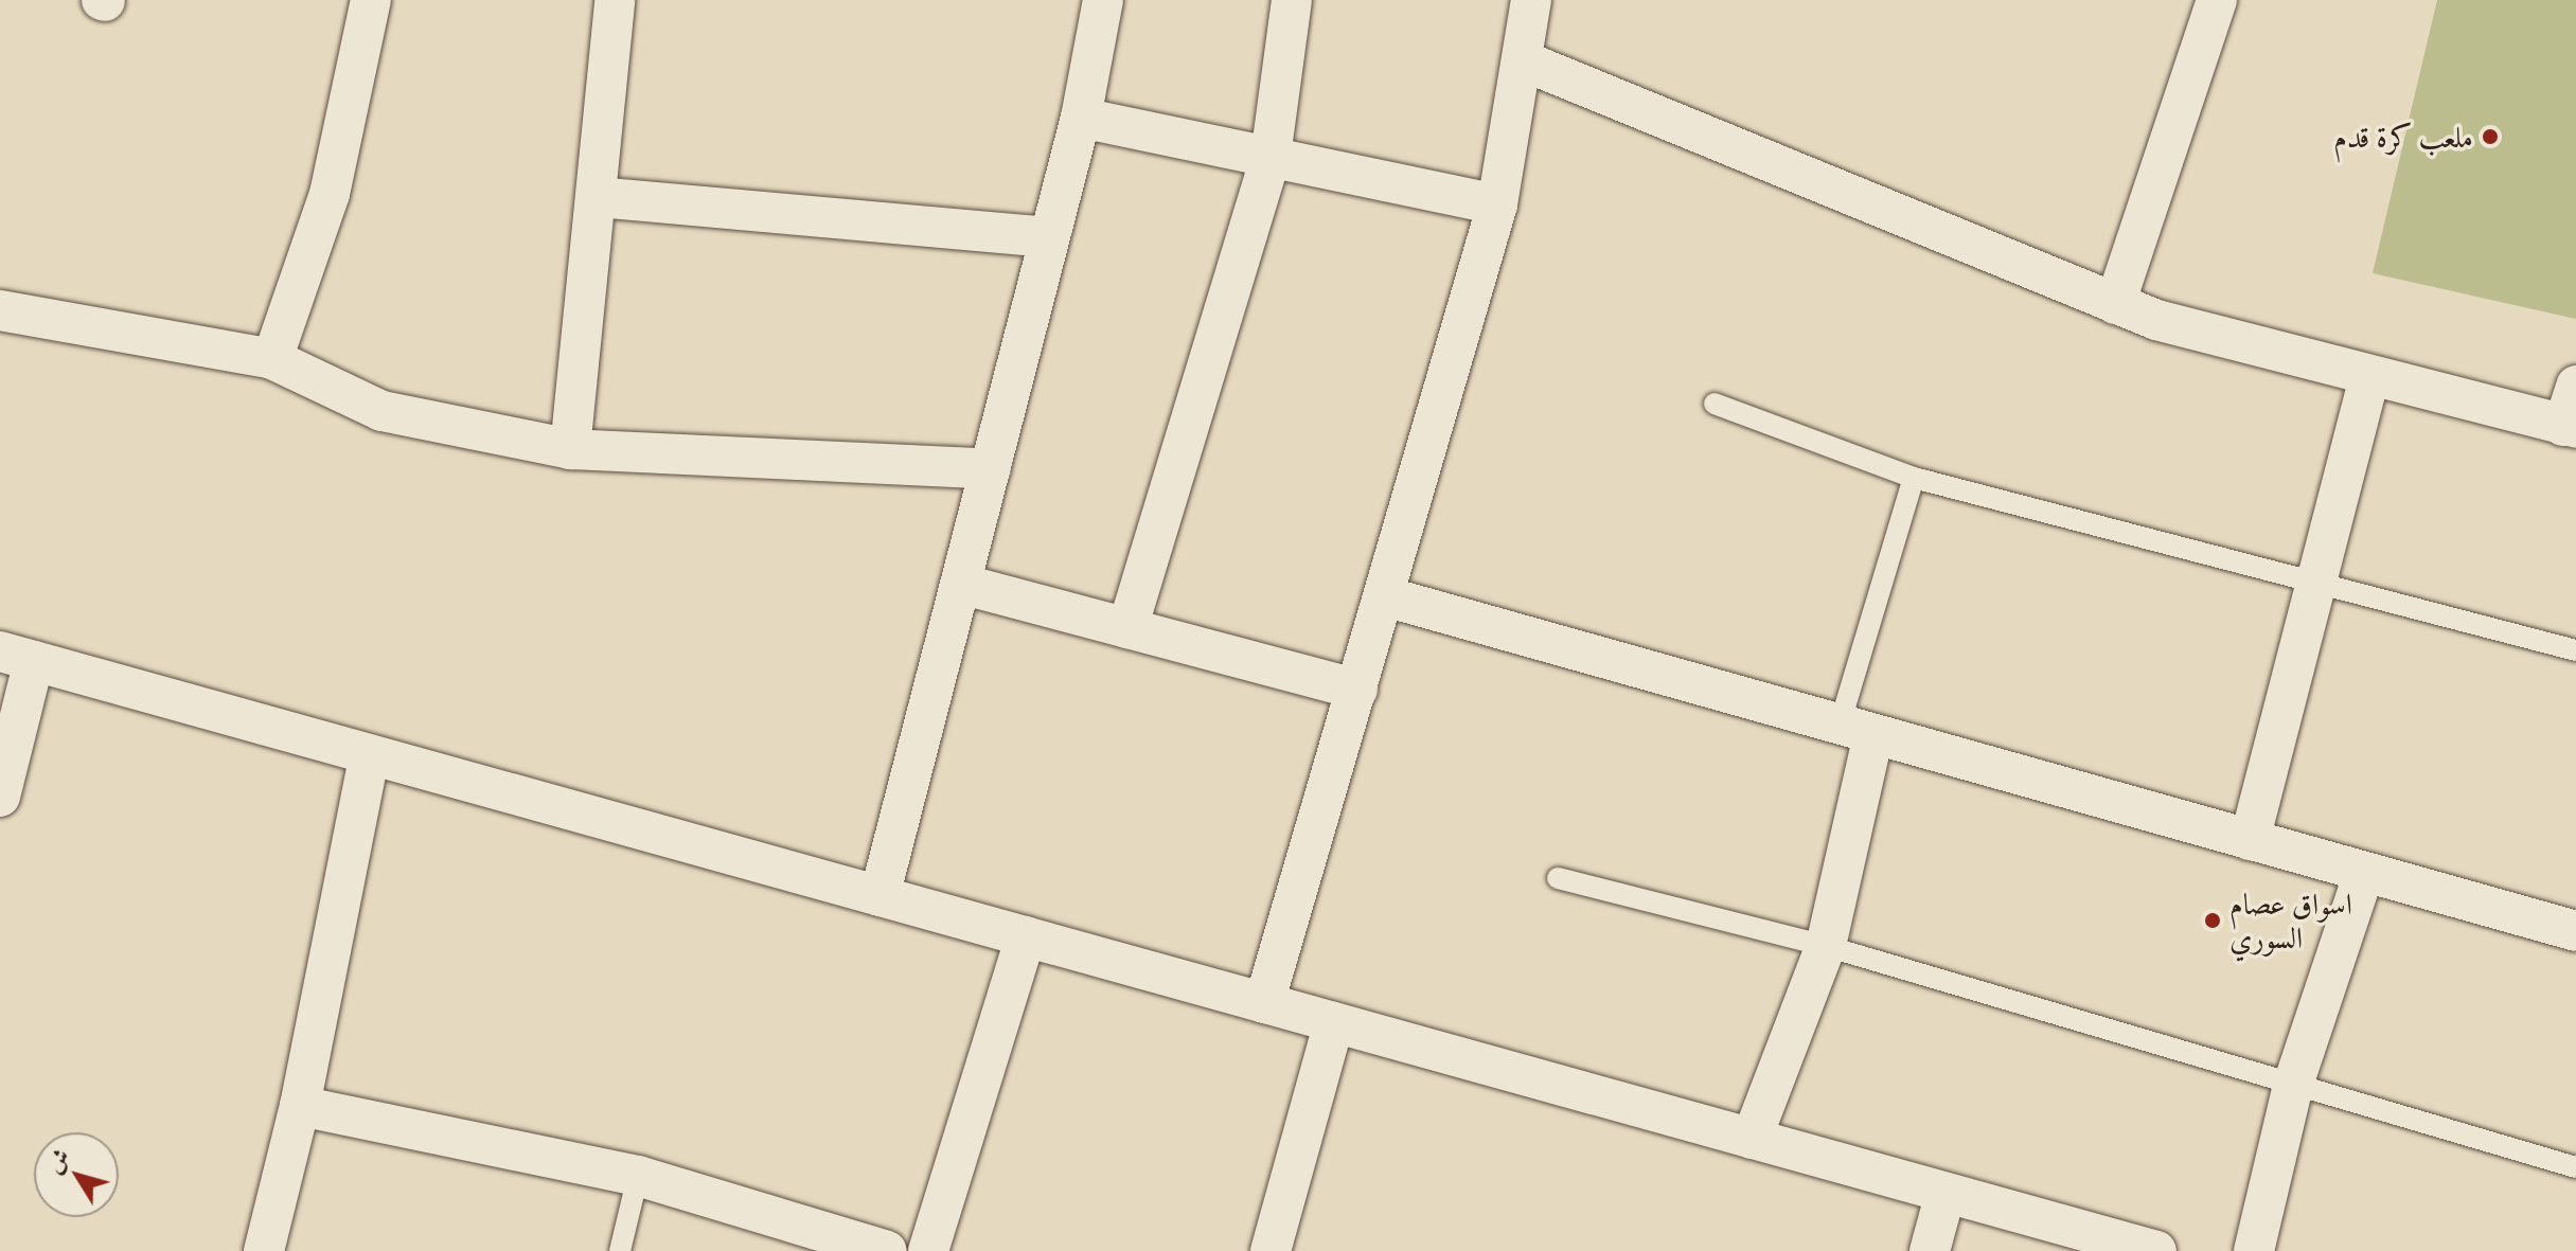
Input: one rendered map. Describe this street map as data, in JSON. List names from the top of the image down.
{
  "places": ["ملعب كرة قدم", "اسواق عصام السوري"],
  "north": "top left"
}
